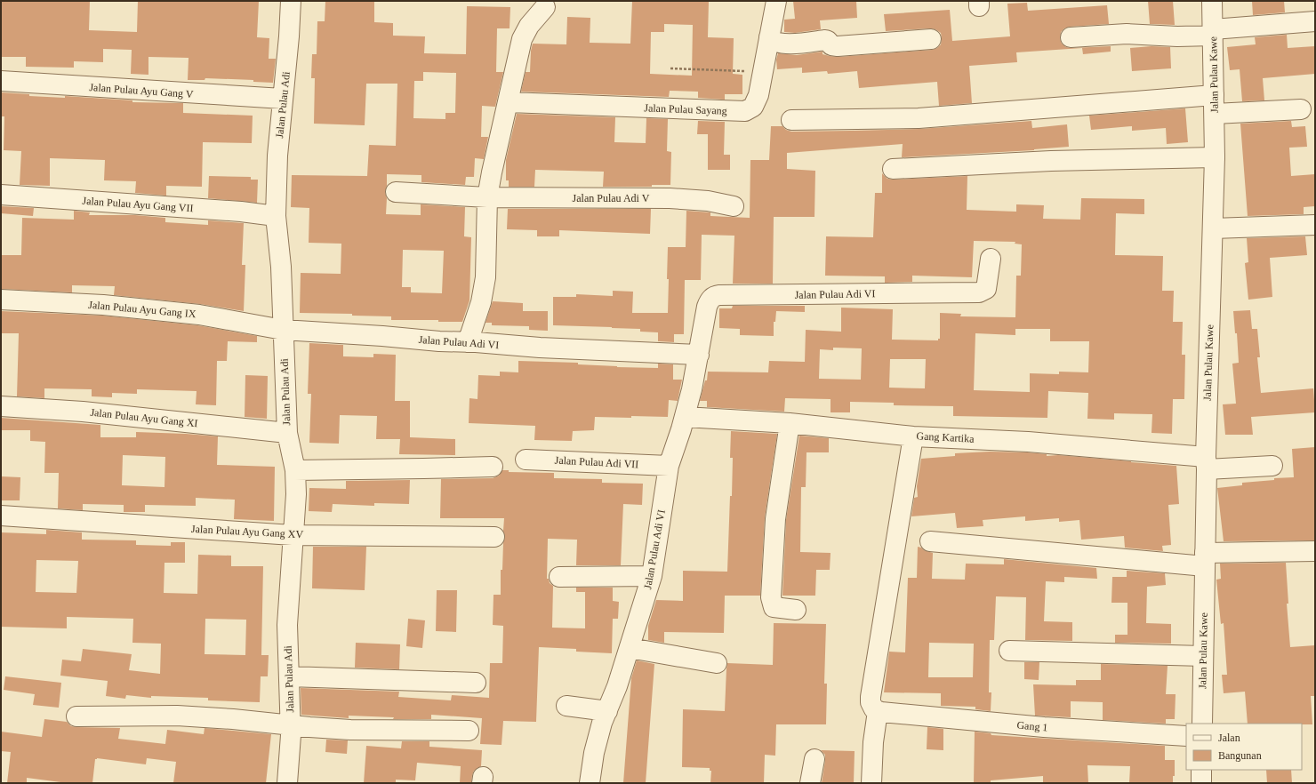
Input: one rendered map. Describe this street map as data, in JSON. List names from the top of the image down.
{
  "streets": {
    "street": [
      "Jalan Pulau Kawe",
      "Jalan Pulau Ayu Gang V",
      "Jalan Pulau Adi",
      "Jalan Pulau Sayang",
      "Jalan Pulau Adi V",
      "Jalan Pulau Ayu Gang VII",
      "Jalan Pulau Adi VI",
      "Jalan Pulau Ayu Gang IX",
      "Jalan Pulau Ayu Gang XI",
      "Gang Kartika",
      "Jalan Pulau Adi VII",
      "Jalan Pulau Ayu Gang XV",
      "Gang 1"
    ]
  },
  "crossings": [
    ["Jalan Pulau Kawe", "Gang Kartika"],
    ["Jalan Pulau Ayu Gang V", "Jalan Pulau Adi"],
    ["Jalan Pulau Adi", "Jalan Pulau Ayu Gang VII"],
    ["Jalan Pulau Adi", "Jalan Pulau Adi VI"],
    ["Jalan Pulau Adi", "Jalan Pulau Ayu Gang IX"],
    ["Jalan Pulau Adi", "Jalan Pulau Ayu Gang XI"],
    ["Jalan Pulau Adi", "Jalan Pulau Ayu Gang XV"],
    ["Jalan Pulau Adi VI", "Jalan Pulau Ayu Gang IX"],
    ["Jalan Pulau Adi VI", "Gang Kartika"],
    ["Jalan Pulau Adi VI", "Jalan Pulau Adi VII"]
  ],
  "legend": ["Jalan", "Bangunan"]
}
